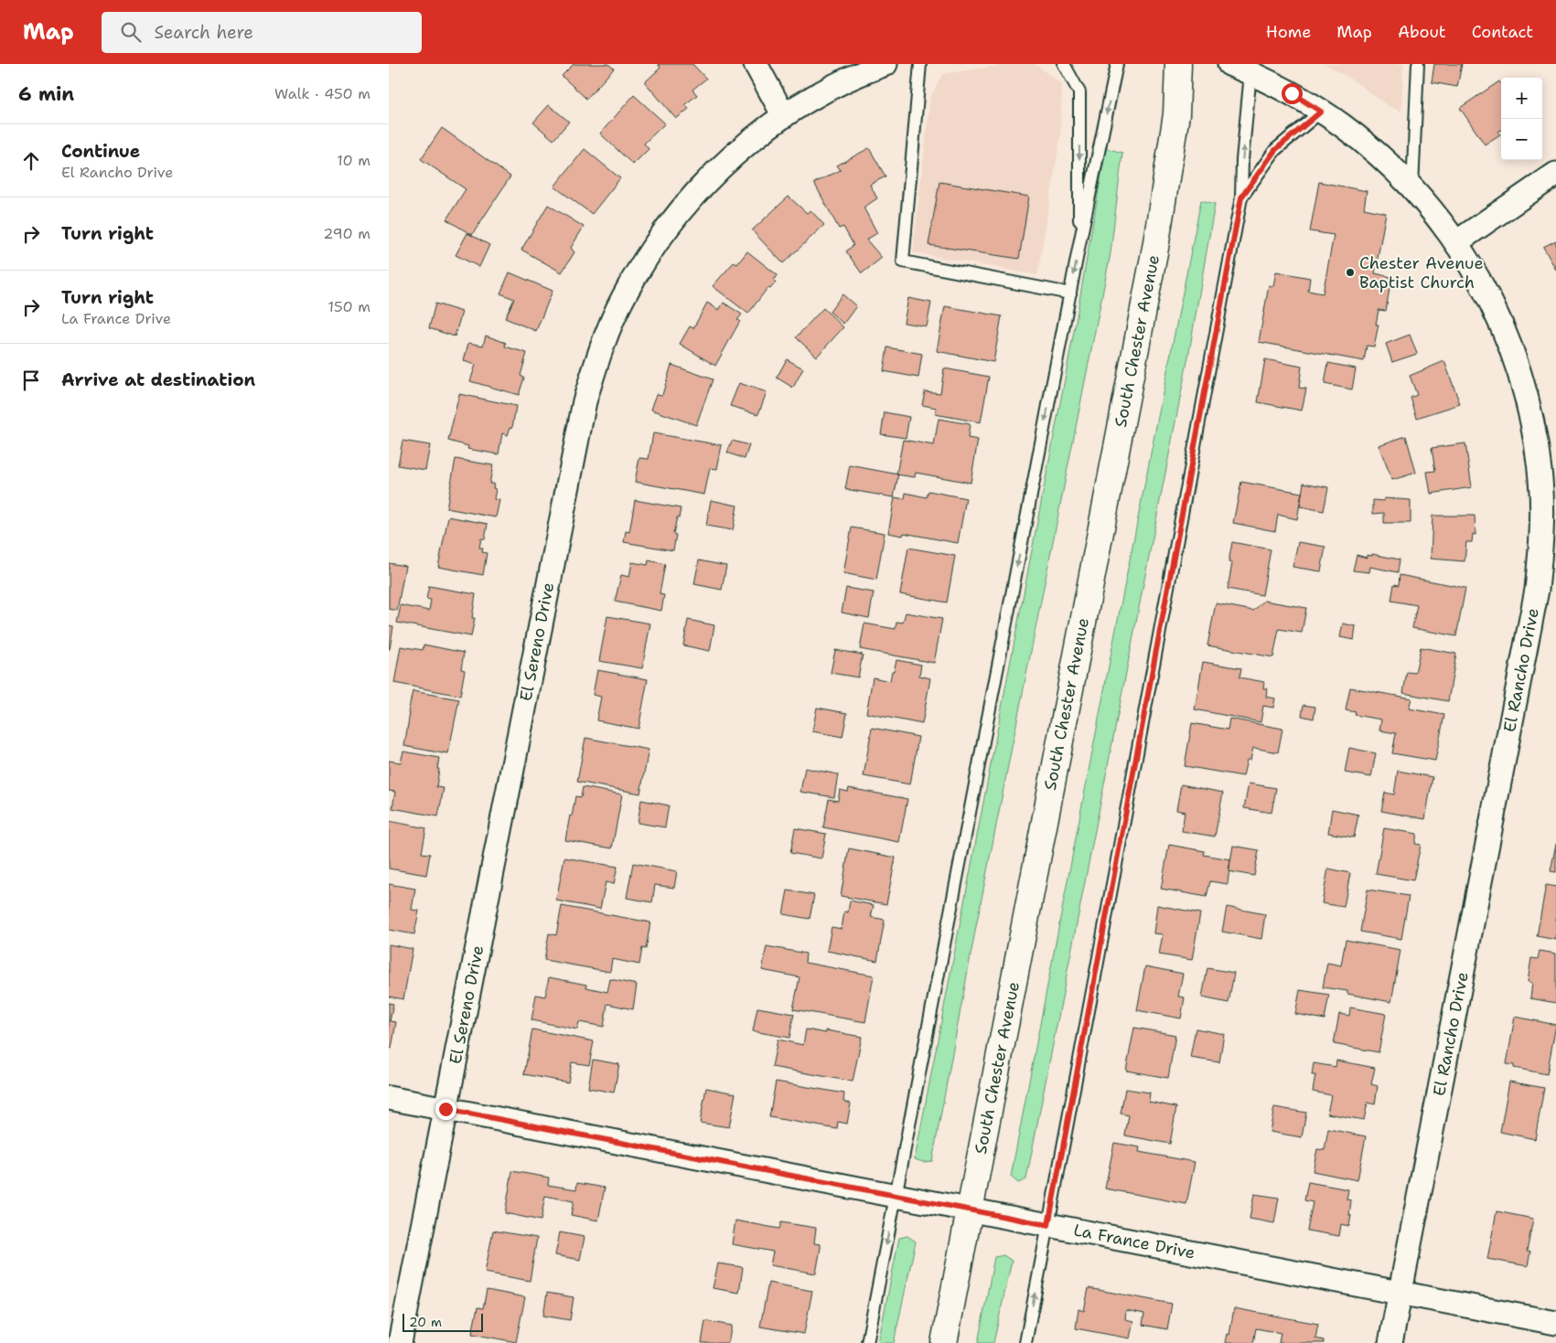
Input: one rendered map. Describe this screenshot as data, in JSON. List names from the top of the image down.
{
  "streets": {
    "main road": ["South Chester Avenue"],
    "street": ["El Sereno Drive", "El Rancho Drive", "La France Drive"]
  },
  "crossings": [
    ["South Chester Avenue", "La France Drive"],
    ["El Sereno Drive", "La France Drive"],
    ["El Rancho Drive", "La France Drive"]
  ],
  "places": ["Chester Avenue Baptist Church"],
  "scale_bar": "20 m",
  "page": {
    "header": "Map",
    "search": "Search here",
    "nav": [
      "Home",
      "Map",
      "About",
      "Contact"
    ],
    "heading": ["6 min", "Walk · 450 m"],
    "map_buttons": ["+", "−"],
    "list": [
      ["Continue", "El Rancho Drive", "10 m"],
      ["Turn right", "290 m"],
      ["Turn right", "La France Drive", "150 m"],
      "Arrive at destination"
    ],
    "scale": "20 m"
  }
}
